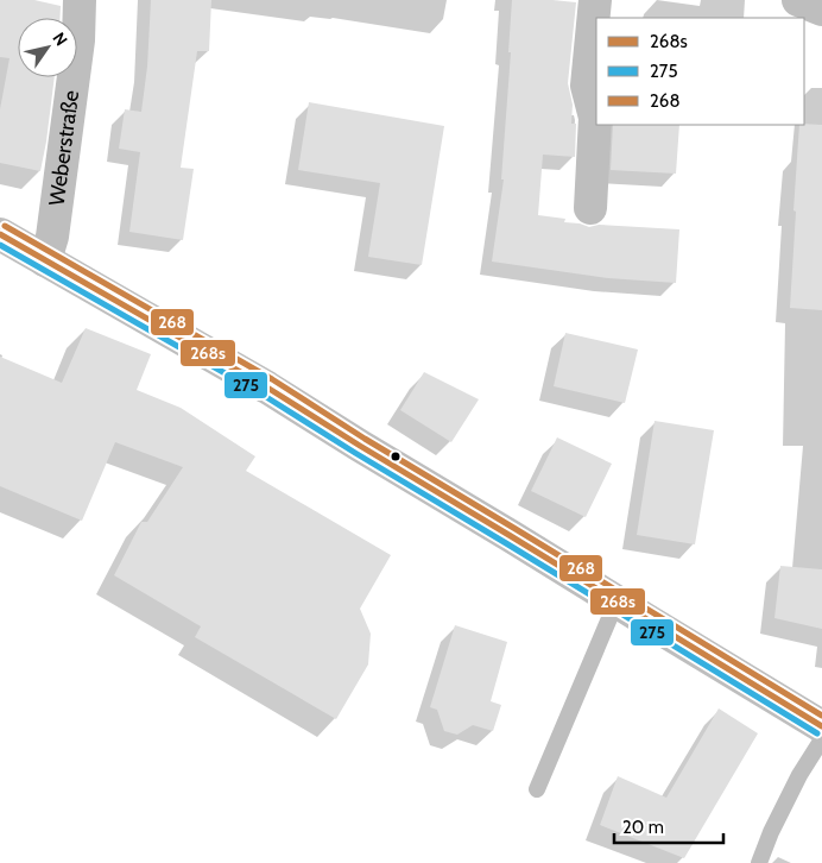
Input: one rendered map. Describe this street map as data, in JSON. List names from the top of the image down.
{
  "streets": {
    "street": ["Weberstraße"]
  },
  "lines": ["transit line 268", "transit line 268s", "transit line 275"],
  "legend": ["268s", "275", "268"],
  "scale_bar": "20 m",
  "north": "top right"
}
